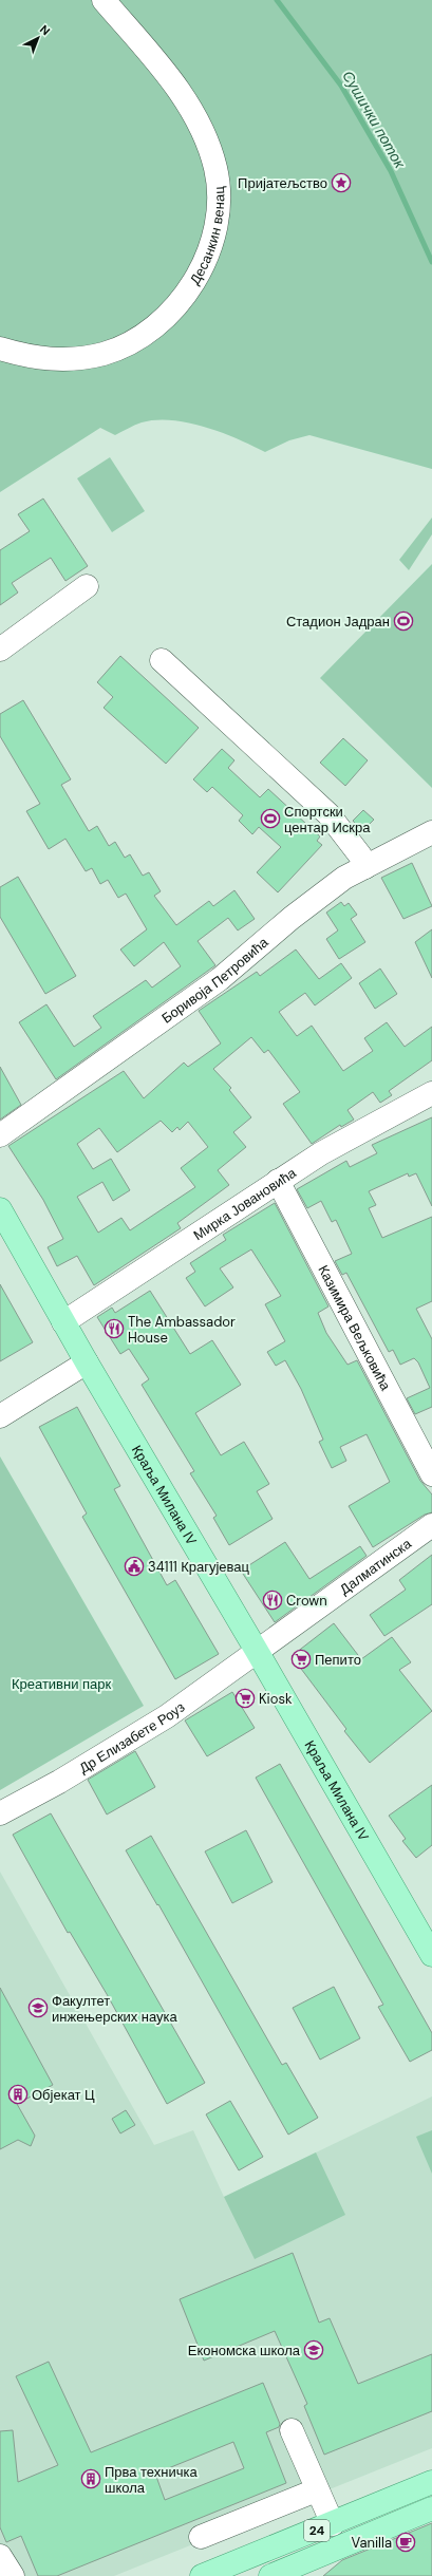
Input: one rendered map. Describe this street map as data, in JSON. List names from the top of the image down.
{
  "streets": {
    "main road": ["Краља Милана IV", "24"],
    "street": [
      "Десанкин венац",
      "Боривоја Петровића",
      "Мирка Јовановића",
      "Казимира Вељковића",
      "Далматинска",
      "Др Елизабете Роуз"
    ]
  },
  "crossings": [
    ["Мирка Јовановића", "Казимира Вељковића"],
    ["Мирка Јовановића", "Краља Милана IV"],
    ["Краља Милана IV", "Далматинска"],
    ["Краља Милана IV", "Др Елизабете Роуз"],
    ["Далматинска", "Др Елизабете Роуз"]
  ],
  "water": ["Сушички поток"],
  "parks": ["Креативни парк"],
  "places": {
    "place": ["Пријатељство"],
    "sports": ["Стадион Јадран", "Спортски центар Искра"],
    "restaurant": ["The Ambassador House", "Crown"],
    "public building": ["34111 Крагујевац"],
    "supermarket": ["Пепито", "Kiosk"],
    "school or university": ["Факултет инжењерских наука", "Економска школа"],
    "building": ["Објекат Ц", "Прва техничка школа"],
    "cafe": ["Vanilla"]
  },
  "north": "top right"
}
